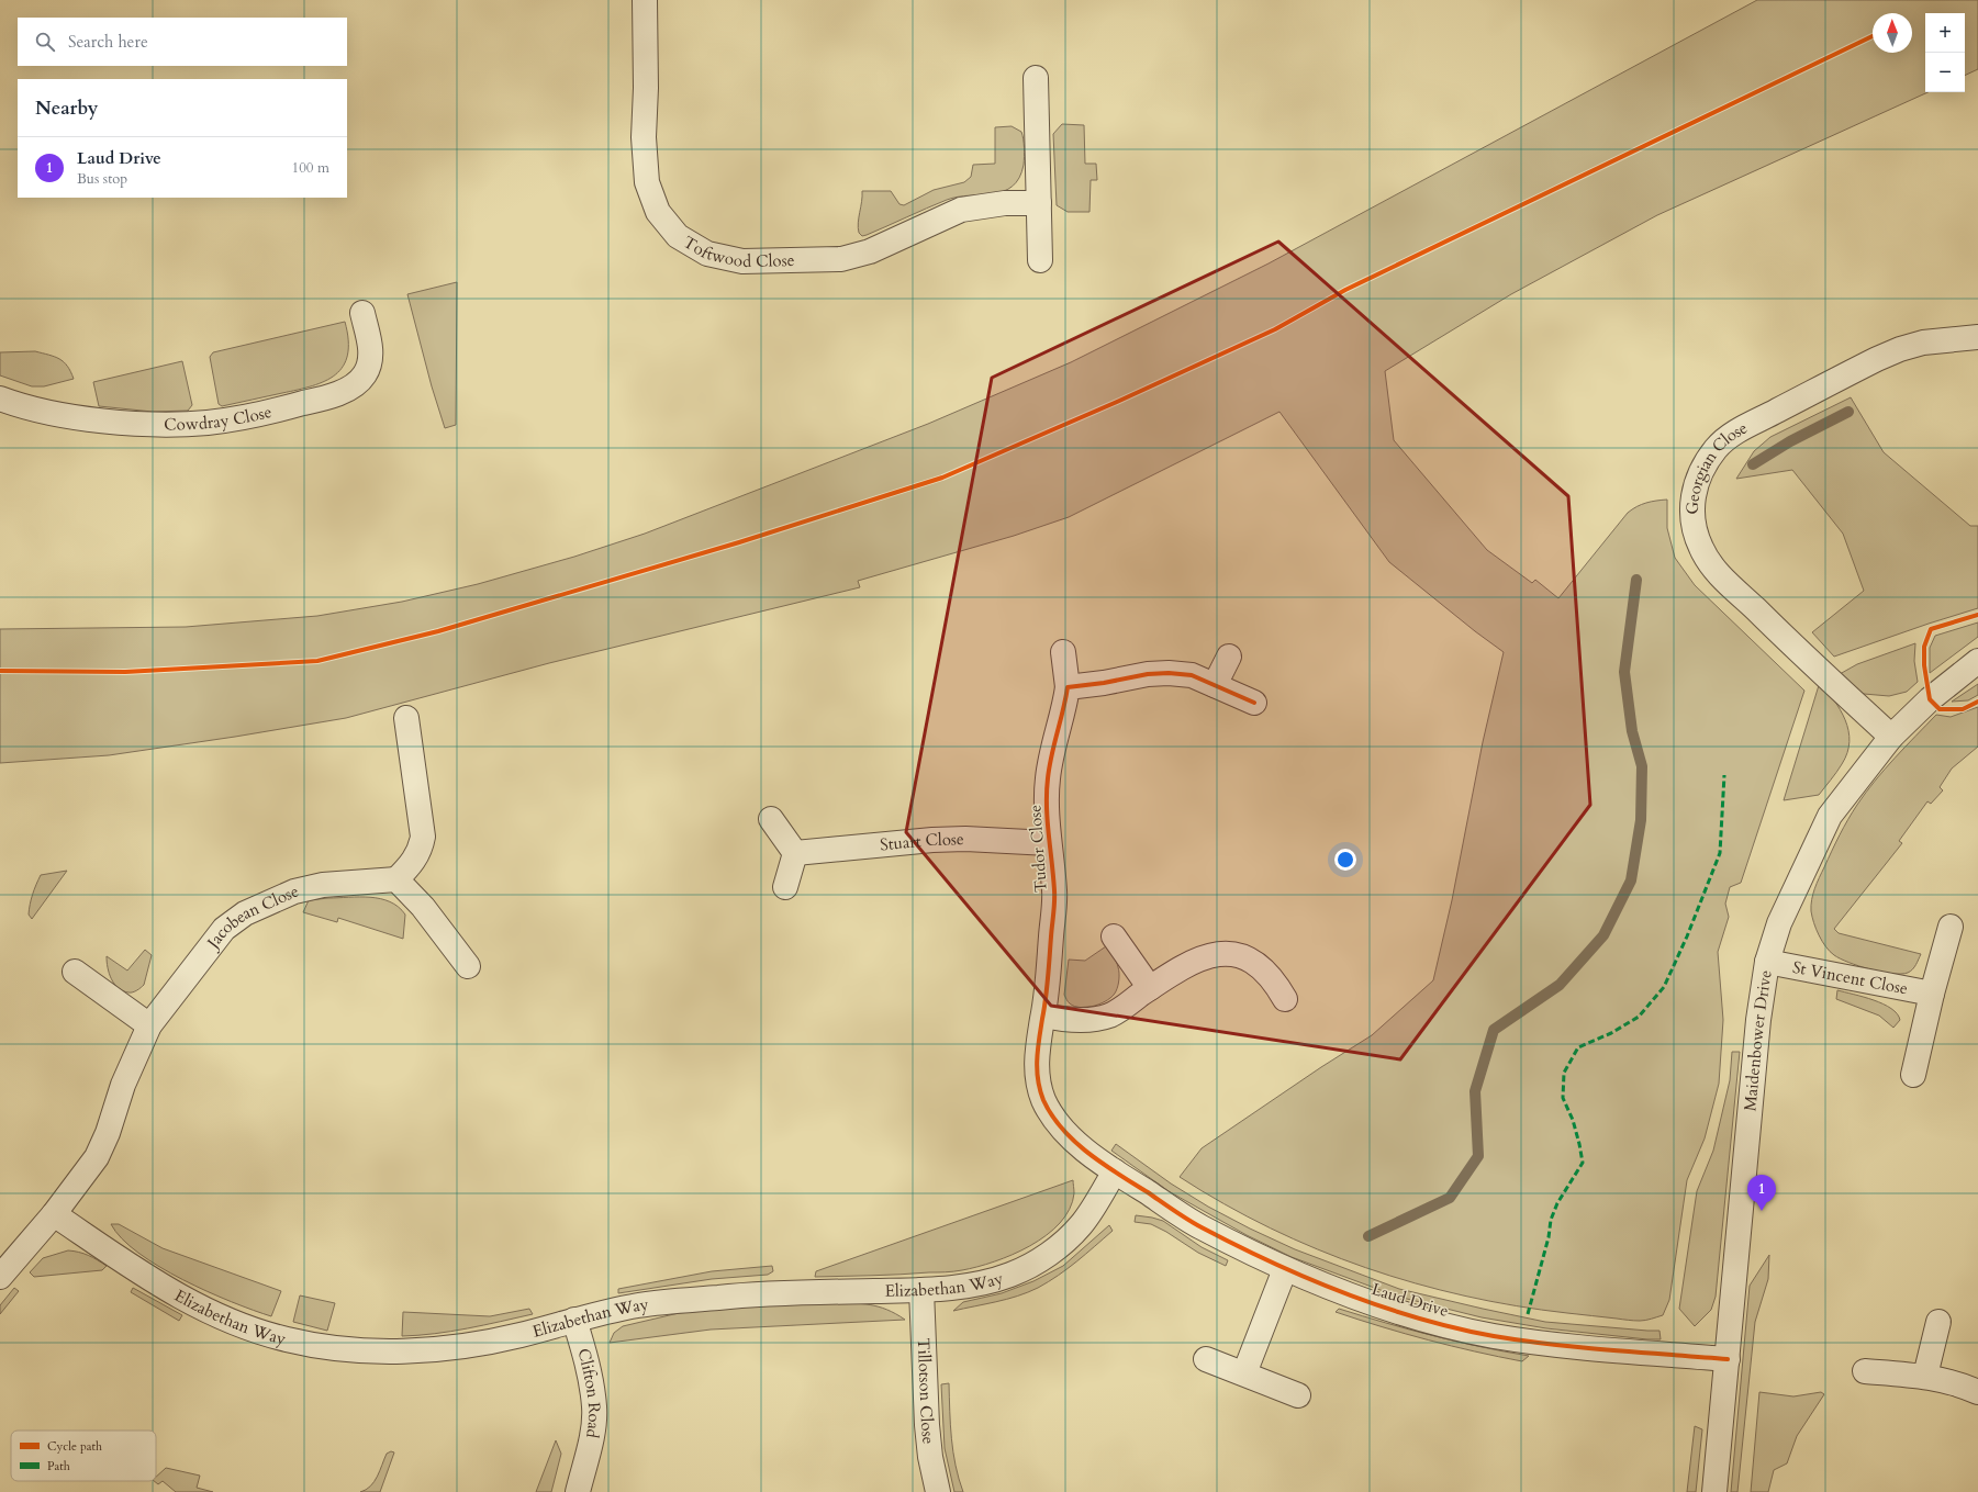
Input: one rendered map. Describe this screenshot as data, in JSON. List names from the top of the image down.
{
  "streets": {
    "street": [
      "Toftwood Close",
      "Cowdray Close",
      "Georgian Close",
      "Stuart Close",
      "Tudor Close",
      "Jacobean Close",
      "St Vincent Close",
      "Maidenbower Drive",
      "Elizabethan Way",
      "Laud Drive",
      "Tillotson Close",
      "Clifton Road"
    ]
  },
  "crossings": [
    ["Georgian Close", "Maidenbower Drive"],
    ["Stuart Close", "Tudor Close"],
    ["Tudor Close", "Elizabethan Way"],
    ["Tudor Close", "Laud Drive"],
    ["Jacobean Close", "Elizabethan Way"],
    ["St Vincent Close", "Maidenbower Drive"],
    ["Maidenbower Drive", "Laud Drive"],
    ["Elizabethan Way", "Laud Drive"],
    ["Elizabethan Way", "Tillotson Close"],
    ["Elizabethan Way", "Clifton Road"]
  ],
  "legend": ["Cycle path", "Path"],
  "north": "top",
  "page": {
    "map_buttons": ["+", "−"],
    "search": "Search here",
    "heading": "Nearby",
    "list": [
      {
        "mark": "1",
        "name": "Laud Drive",
        "note": "Bus stop",
        "value": "100 m"
      }
    ],
    "pins": "1"
  }
}
